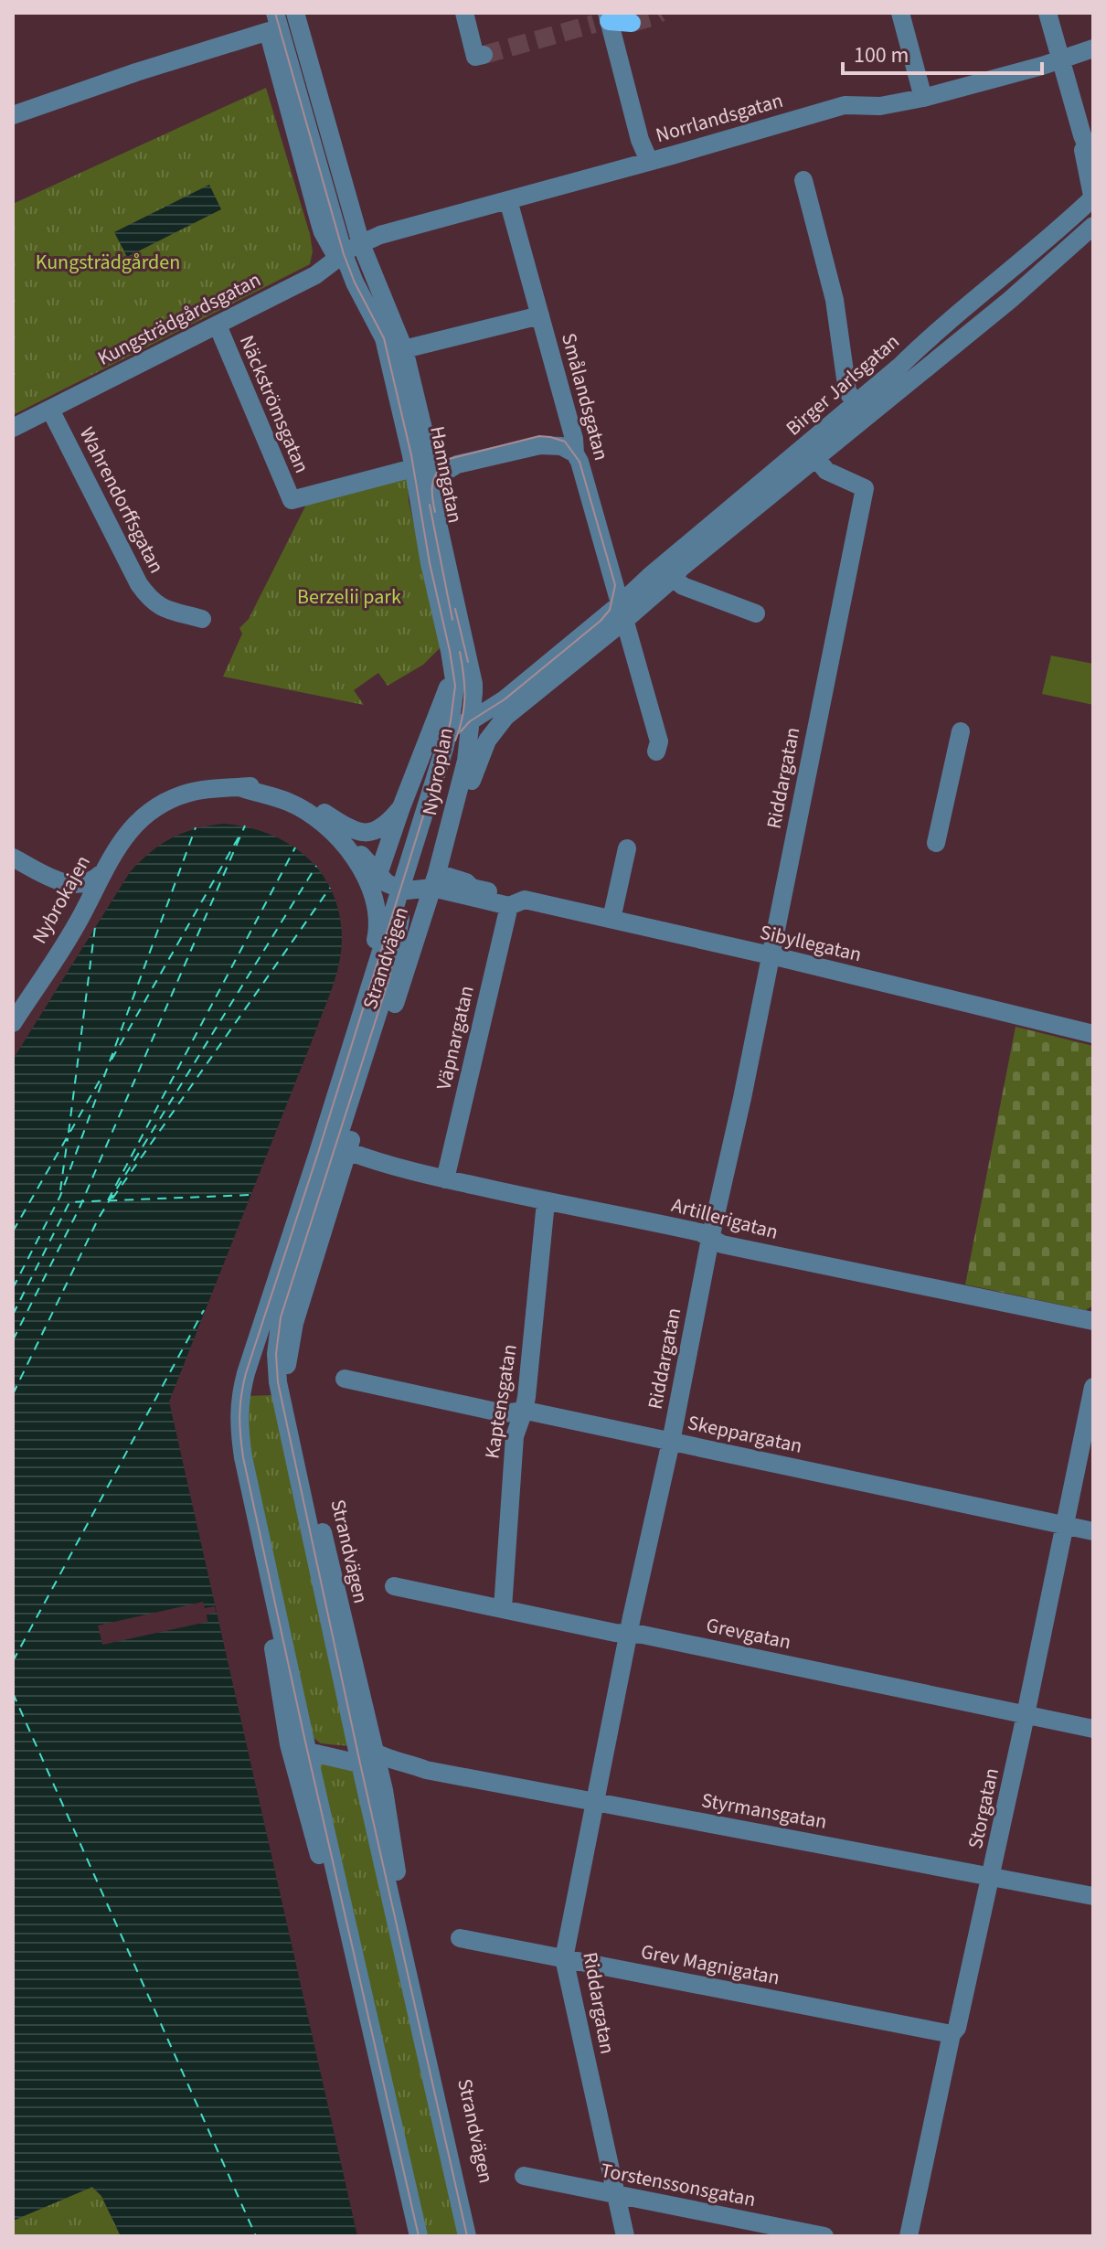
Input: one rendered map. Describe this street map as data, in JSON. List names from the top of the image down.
{
  "streets": {
    "street": [
      "Norrlandsgatan",
      "Kungsträdgårdsgatan",
      "Birger Jarlsgatan",
      "Smålandsgatan",
      "Näckströmsgatan",
      "Hamngatan",
      "Wahrendorffsgatan",
      "Nybroplan",
      "Riddargatan",
      "Nybrokajen",
      "Sibyllegatan",
      "Strandvägen",
      "Väpnargatan",
      "Artillerigatan",
      "Kaptensgatan",
      "Skeppargatan",
      "Grevgatan",
      "Storgatan",
      "Styrmansgatan",
      "Grev Magnigatan",
      "Torstenssonsgatan"
    ]
  },
  "crossings": [
    ["Norrlandsgatan", "Kungsträdgårdsgatan"],
    ["Norrlandsgatan", "Smålandsgatan"],
    ["Norrlandsgatan", "Hamngatan"],
    ["Kungsträdgårdsgatan", "Näckströmsgatan"],
    ["Kungsträdgårdsgatan", "Hamngatan"],
    ["Kungsträdgårdsgatan", "Wahrendorffsgatan"],
    ["Birger Jarlsgatan", "Smålandsgatan"],
    ["Birger Jarlsgatan", "Hamngatan"],
    ["Birger Jarlsgatan", "Nybroplan"],
    ["Birger Jarlsgatan", "Riddargatan"],
    ["Näckströmsgatan", "Hamngatan"],
    ["Hamngatan", "Nybroplan"],
    ["Nybroplan", "Sibyllegatan"],
    ["Nybroplan", "Strandvägen"],
    ["Riddargatan", "Sibyllegatan"],
    ["Riddargatan", "Artillerigatan"],
    ["Riddargatan", "Skeppargatan"],
    ["Riddargatan", "Grevgatan"],
    ["Riddargatan", "Styrmansgatan"],
    ["Riddargatan", "Grev Magnigatan"],
    ["Riddargatan", "Torstenssonsgatan"],
    ["Sibyllegatan", "Strandvägen"],
    ["Sibyllegatan", "Väpnargatan"],
    ["Strandvägen", "Artillerigatan"],
    ["Strandvägen", "Styrmansgatan"],
    ["Väpnargatan", "Artillerigatan"],
    ["Artillerigatan", "Kaptensgatan"],
    ["Kaptensgatan", "Skeppargatan"],
    ["Kaptensgatan", "Grevgatan"],
    ["Skeppargatan", "Storgatan"],
    ["Grevgatan", "Storgatan"],
    ["Storgatan", "Styrmansgatan"],
    ["Storgatan", "Grev Magnigatan"]
  ],
  "parks": ["Kungsträdgården", "Berzelii park"],
  "scale_bar": "100 m"
}
